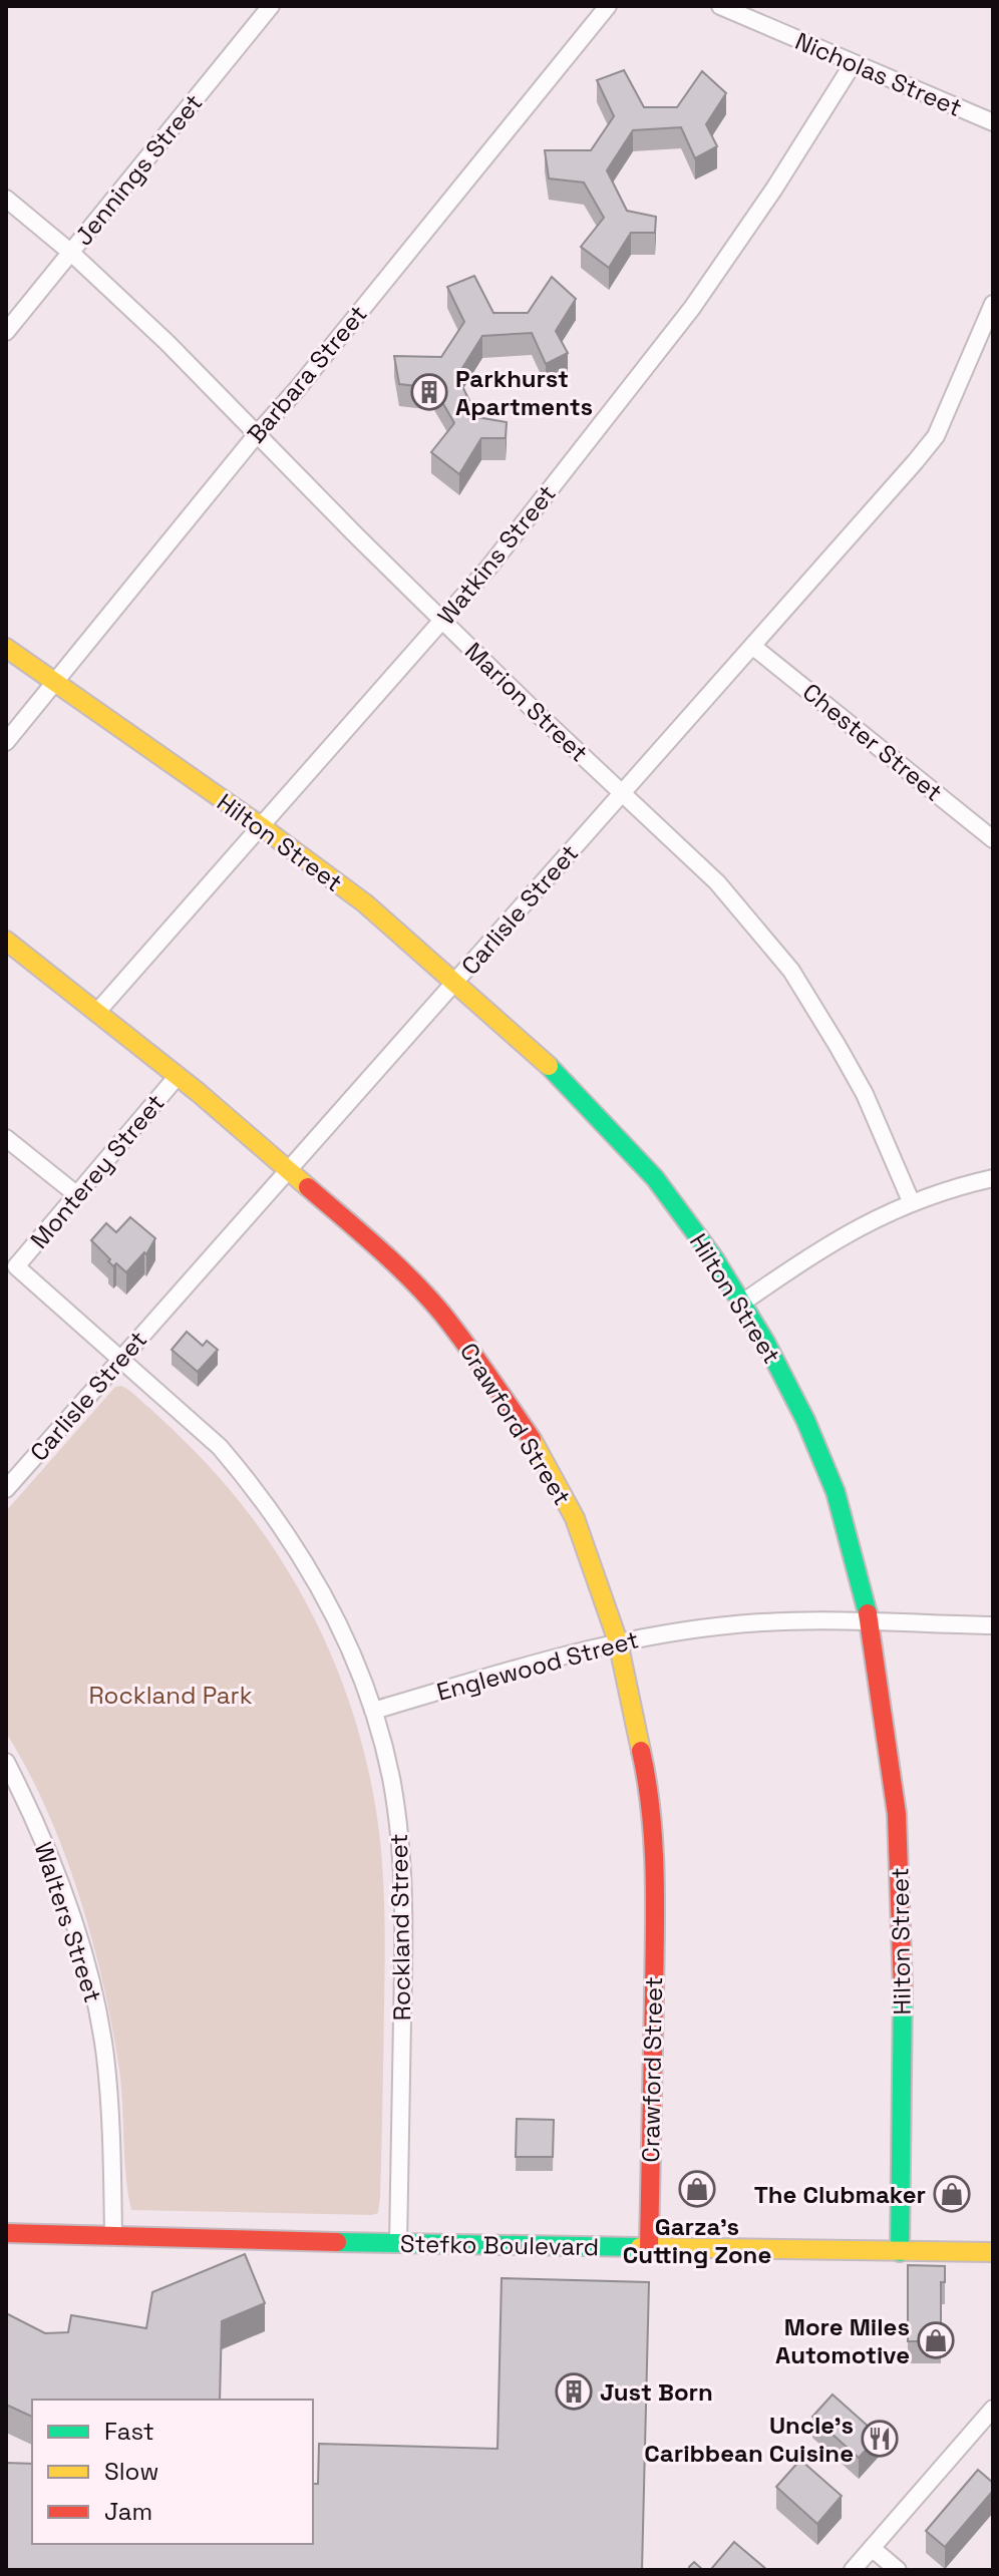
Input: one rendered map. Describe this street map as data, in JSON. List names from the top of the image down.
{
  "streets": {
    "street": [
      "Nicholas Street",
      "Jennings Street",
      "Barbara Street",
      "Watkins Street",
      "Marion Street",
      "Chester Street",
      "Hilton Street",
      "Carlisle Street",
      "Monterey Street",
      "Crawford Street",
      "Englewood Street",
      "Walters Street",
      "Rockland Street",
      "Stefko Boulevard"
    ]
  },
  "crossings": [
    ["Nicholas Street", "Watkins Street"],
    ["Jennings Street", "Marion Street"],
    ["Barbara Street", "Marion Street"],
    ["Barbara Street", "Hilton Street"],
    ["Watkins Street", "Marion Street"],
    ["Watkins Street", "Hilton Street"],
    ["Watkins Street", "Crawford Street"],
    ["Marion Street", "Carlisle Street"],
    ["Chester Street", "Carlisle Street"],
    ["Hilton Street", "Carlisle Street"],
    ["Hilton Street", "Englewood Street"],
    ["Hilton Street", "Stefko Boulevard"],
    ["Carlisle Street", "Crawford Street"],
    ["Carlisle Street", "Rockland Street"],
    ["Monterey Street", "Crawford Street"],
    ["Monterey Street", "Rockland Street"],
    ["Crawford Street", "Englewood Street"],
    ["Crawford Street", "Stefko Boulevard"],
    ["Englewood Street", "Rockland Street"],
    ["Walters Street", "Stefko Boulevard"],
    ["Rockland Street", "Stefko Boulevard"]
  ],
  "parks": ["Rockland Park"],
  "places": {
    "building": ["Parkhurst Apartments", "Just Born"],
    "shop": ["Garza's Cutting Zone", "The Clubmaker", "More Miles Automotive"],
    "restaurant": ["Uncle's Caribbean Cuisine"]
  },
  "legend": ["Fast", "Slow", "Jam"]
}
